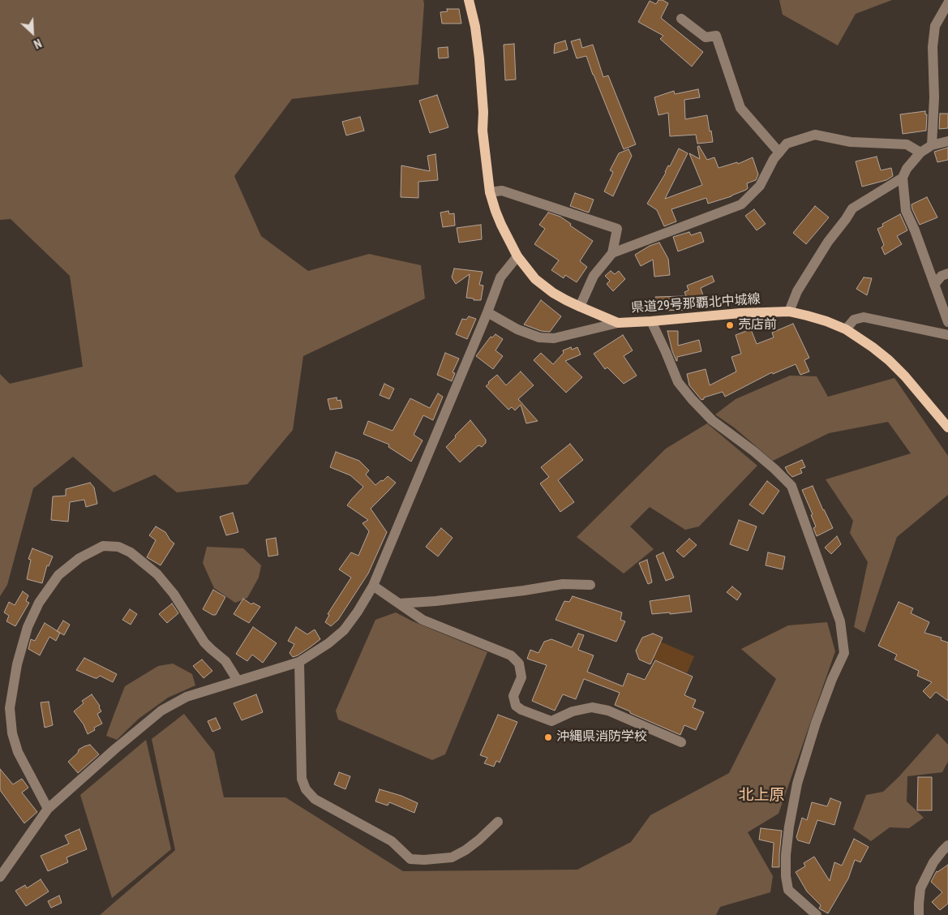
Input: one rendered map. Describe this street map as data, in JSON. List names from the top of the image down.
{
  "streets": {
    "main road": ["県道29号那覇北中城線"]
  },
  "districts": ["北上原"],
  "places": ["売店前", "沖縄県消防学校"],
  "north": "bottom right"
}
